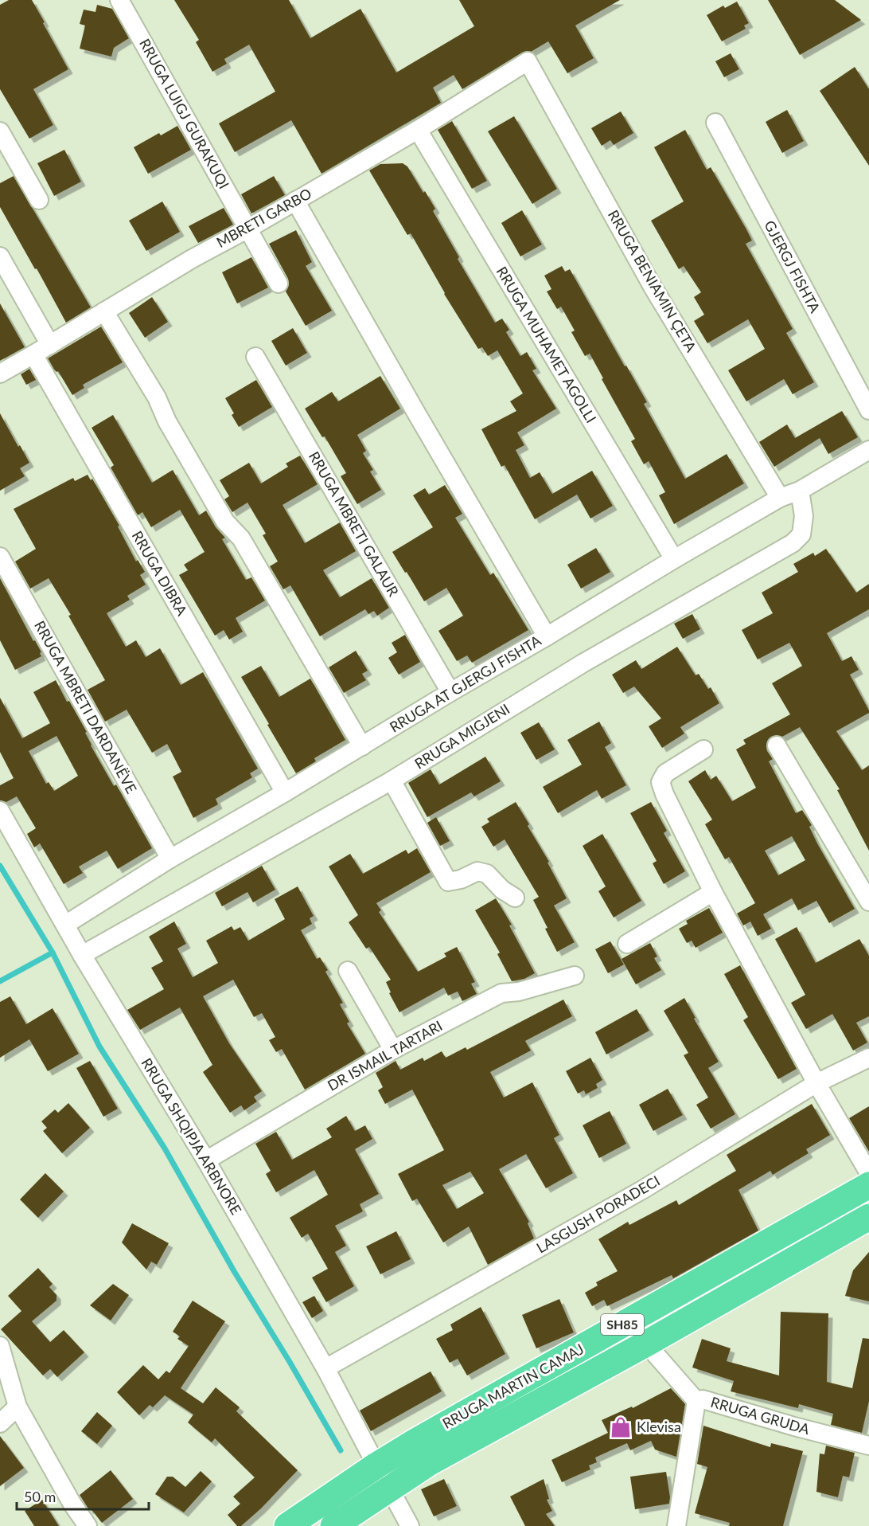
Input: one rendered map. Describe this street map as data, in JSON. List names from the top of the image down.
{
  "streets": {
    "highway": ["SH85", "RRUGA MARTIN CAMAJ"],
    "street": [
      "RRUGA LUIGJ GURAKUQI",
      "MBRETI GARBO",
      "GJERGJ FISHTA",
      "RRUGA BENIAMIN ÇETA",
      "RRUGA MUHAMET AGOLLI",
      "RRUGA MBRETI GALAUR",
      "RRUGA DIBRA",
      "RRUGA AT GJERGJ FISHTA",
      "RRUGA MBRETI DARDANËVE",
      "RRUGA MIGJENI",
      "DR ISMAIL TARTARI",
      "RRUGA SHQIPJA ARBNORE",
      "LASGUSH PORADECI",
      "RRUGA GRUDA"
    ]
  },
  "crossings": [
    ["RRUGA LUIGJ GURAKUQI", "MBRETI GARBO"],
    ["MBRETI GARBO", "RRUGA BENIAMIN ÇETA"],
    ["MBRETI GARBO", "RRUGA MUHAMET AGOLLI"],
    ["MBRETI GARBO", "RRUGA DIBRA"],
    ["RRUGA BENIAMIN ÇETA", "RRUGA AT GJERGJ FISHTA"],
    ["RRUGA MUHAMET AGOLLI", "RRUGA AT GJERGJ FISHTA"],
    ["RRUGA MBRETI GALAUR", "RRUGA AT GJERGJ FISHTA"],
    ["RRUGA DIBRA", "RRUGA AT GJERGJ FISHTA"],
    ["RRUGA AT GJERGJ FISHTA", "RRUGA MBRETI DARDANËVE"],
    ["RRUGA AT GJERGJ FISHTA", "RRUGA MIGJENI"],
    ["RRUGA AT GJERGJ FISHTA", "RRUGA SHQIPJA ARBNORE"],
    ["RRUGA MIGJENI", "RRUGA SHQIPJA ARBNORE"],
    ["DR ISMAIL TARTARI", "RRUGA SHQIPJA ARBNORE"],
    ["RRUGA SHQIPJA ARBNORE", "LASGUSH PORADECI"],
    ["RRUGA SHQIPJA ARBNORE", "RRUGA MARTIN CAMAJ"],
    ["RRUGA MARTIN CAMAJ", "RRUGA GRUDA"]
  ],
  "places": {
    "shop": ["Klevisa"]
  },
  "scale_bar": "50 m"
}
